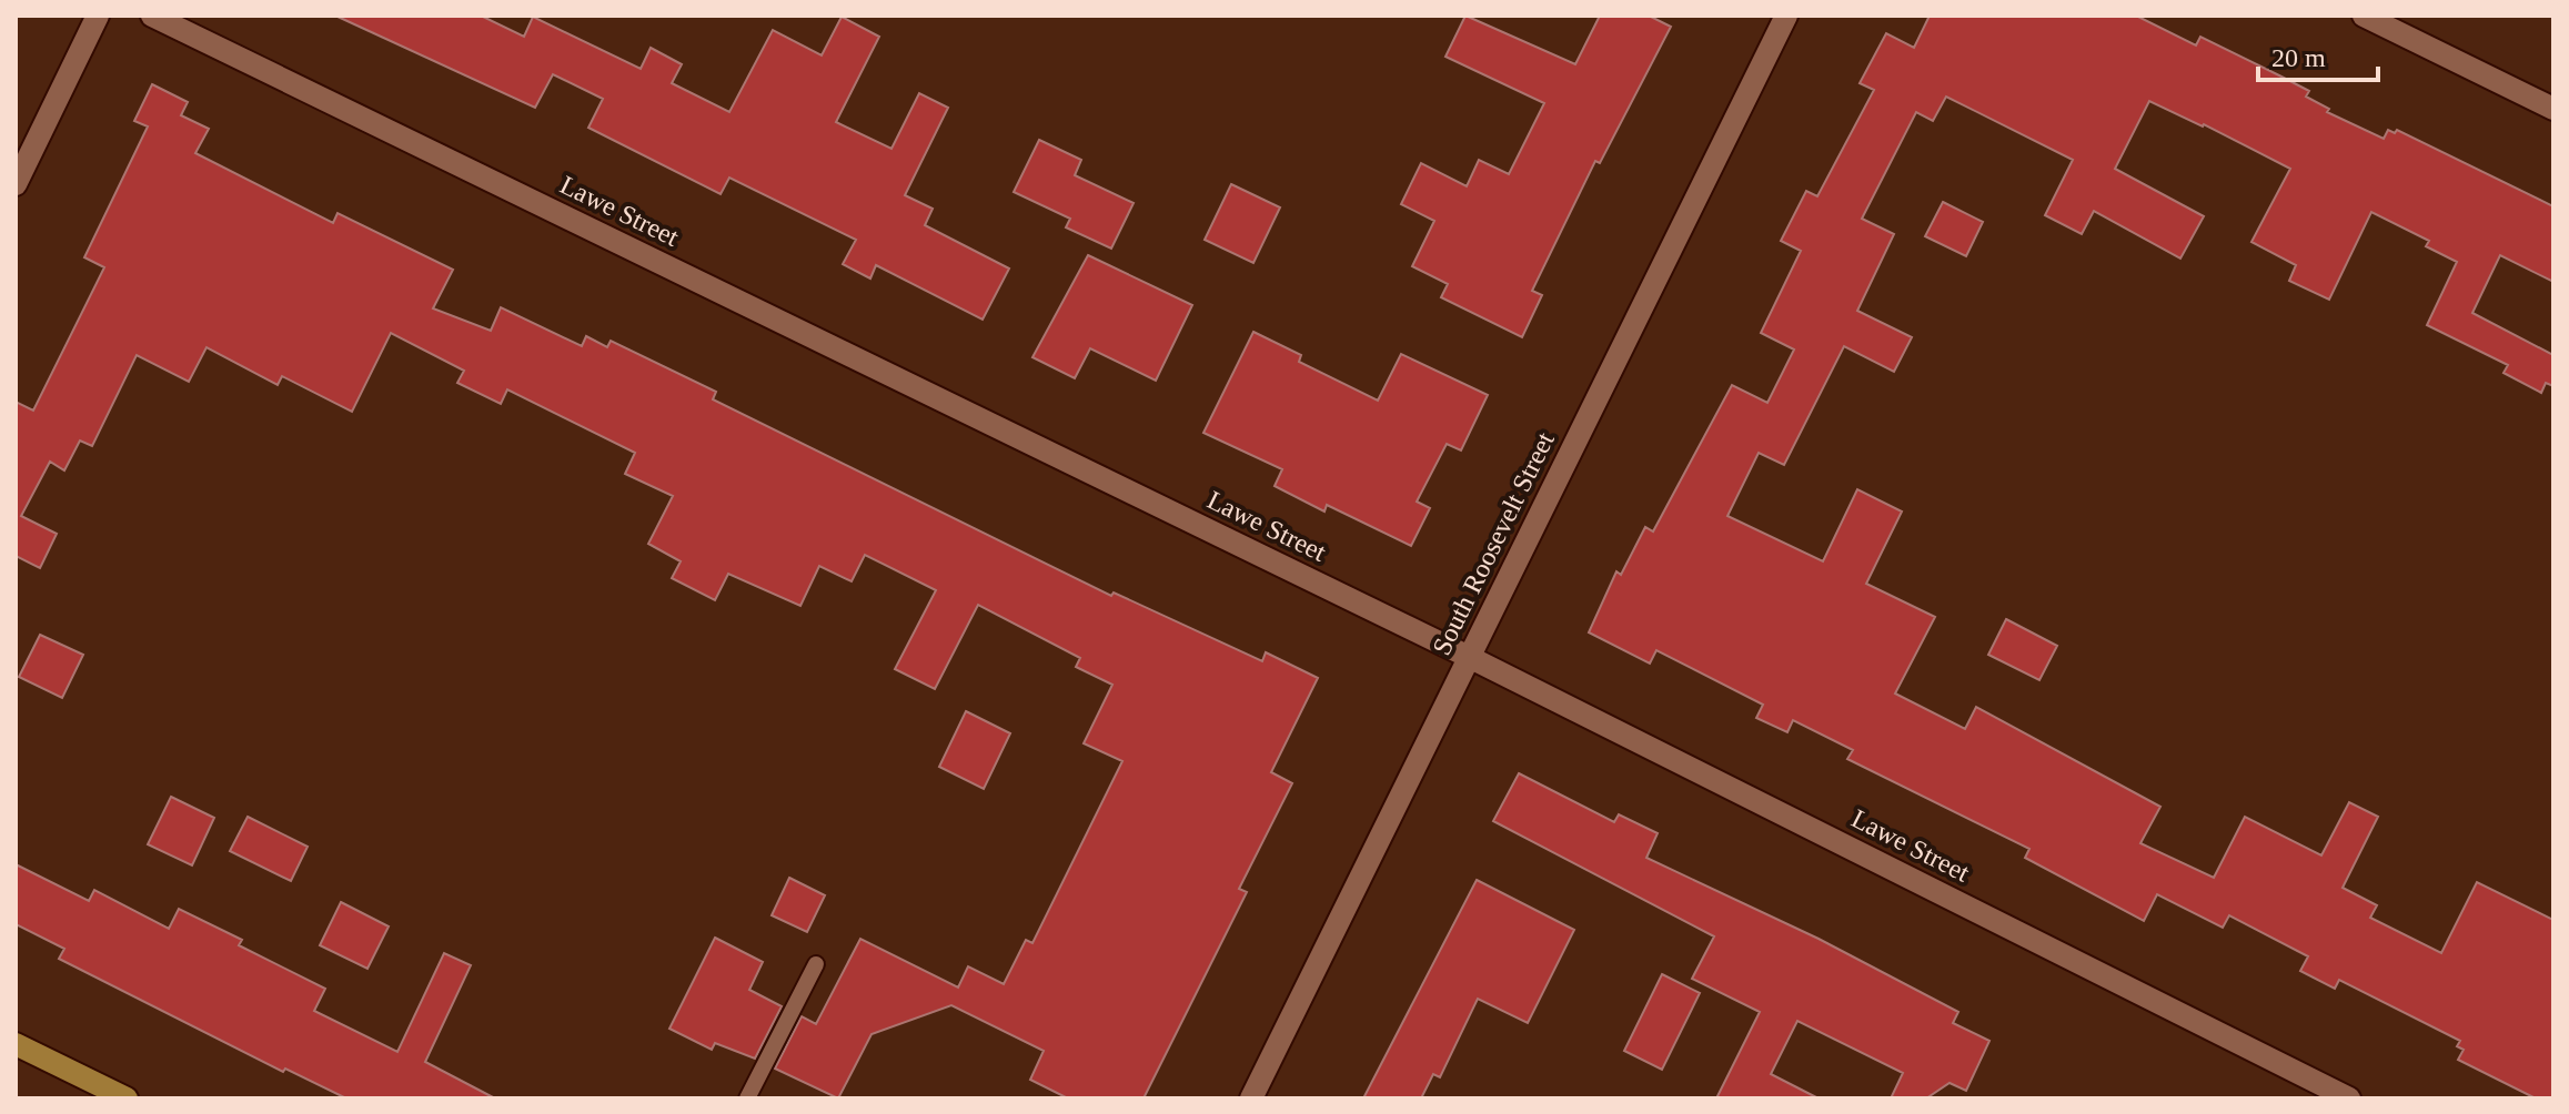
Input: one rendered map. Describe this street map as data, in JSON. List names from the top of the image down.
{
  "streets": {
    "street": ["Lawe Street", "South Roosevelt Street"]
  },
  "crossings": [
    ["Lawe Street", "South Roosevelt Street"]
  ],
  "scale_bar": "20 m"
}
